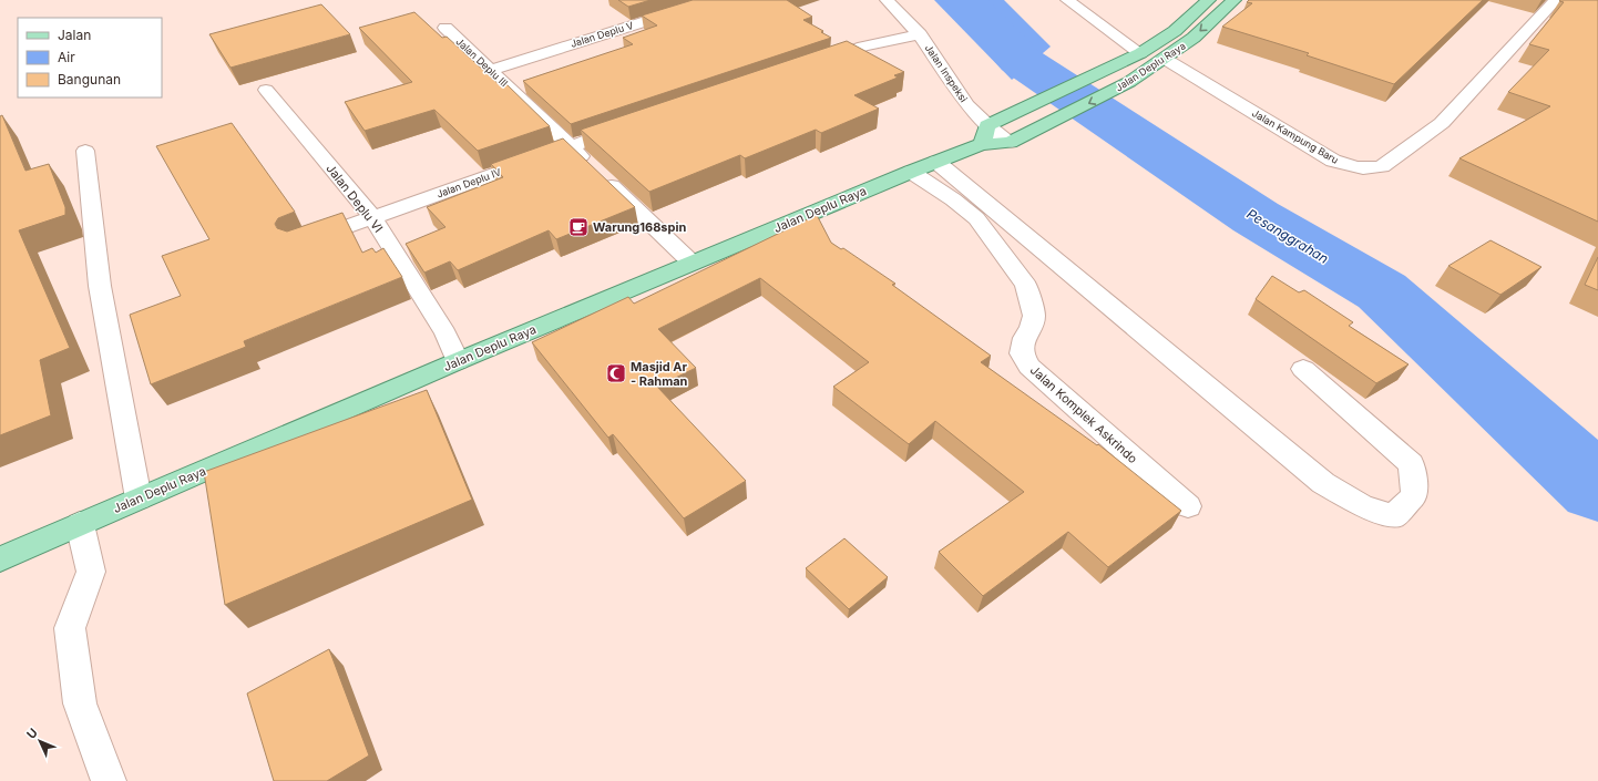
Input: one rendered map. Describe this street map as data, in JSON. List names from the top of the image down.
{
  "streets": {
    "main road": ["Jalan Deplu Raya"],
    "street": [
      "Jalan Deplu V",
      "Jalan Deplu III",
      "Jalan Inspeksi",
      "Jalan Kampung Baru",
      "Jalan Deplu IV",
      "Jalan Deplu VI",
      "Jalan Komplek Askrindo"
    ]
  },
  "crossings": [
    ["Jalan Deplu V", "Jalan Deplu III"],
    ["Jalan Deplu III", "Jalan Deplu Raya"],
    ["Jalan Deplu III", "Jalan Deplu IV"],
    ["Jalan Deplu Raya", "Jalan Inspeksi"],
    ["Jalan Deplu Raya", "Jalan Kampung Baru"],
    ["Jalan Deplu Raya", "Jalan Deplu VI"],
    ["Jalan Deplu Raya", "Jalan Komplek Askrindo"],
    ["Jalan Deplu IV", "Jalan Deplu VI"]
  ],
  "water": ["Pesanggrahan"],
  "places": {
    "cafe": ["Warung168spin"],
    "mosque": ["Masjid Ar - Rahman"]
  },
  "legend": ["Jalan", "Air", "Bangunan"],
  "north": "top left"
}
